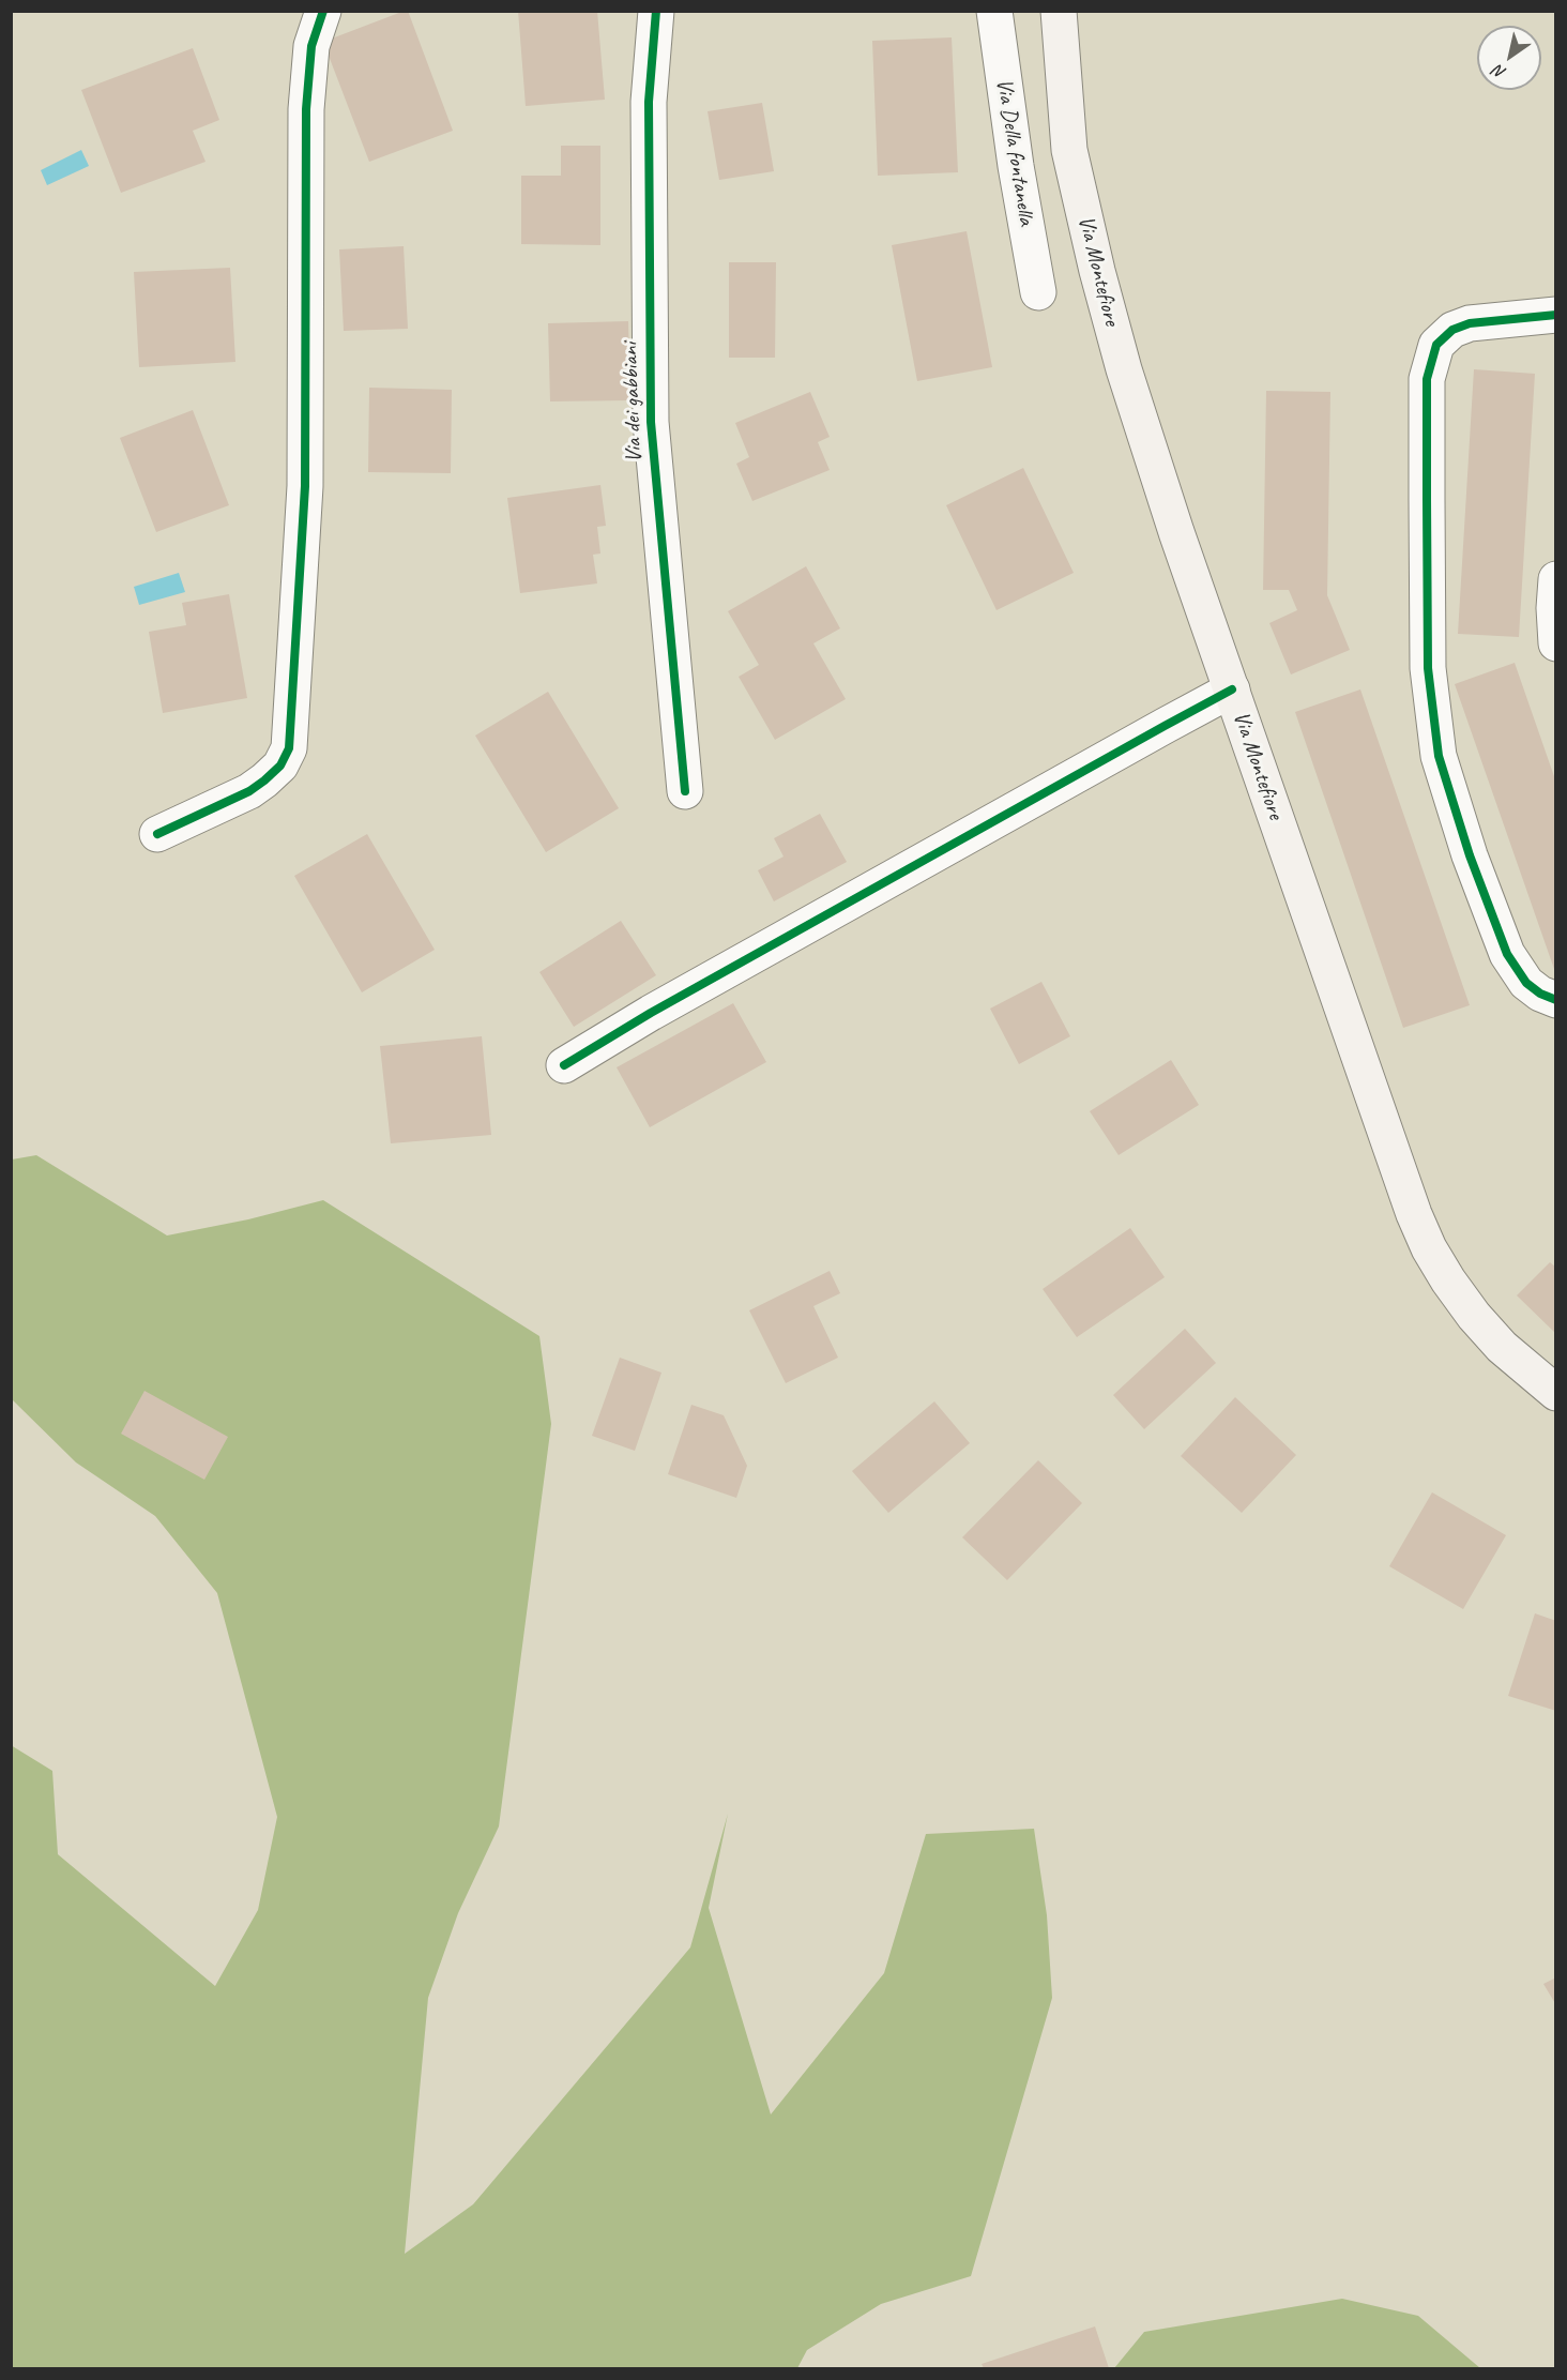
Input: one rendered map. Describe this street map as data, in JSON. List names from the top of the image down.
{
  "streets": {
    "main road": ["Via Montefiore"],
    "street": ["Via Della fontanella", "Via dei gabbiani"]
  },
  "north": "bottom left"
}
